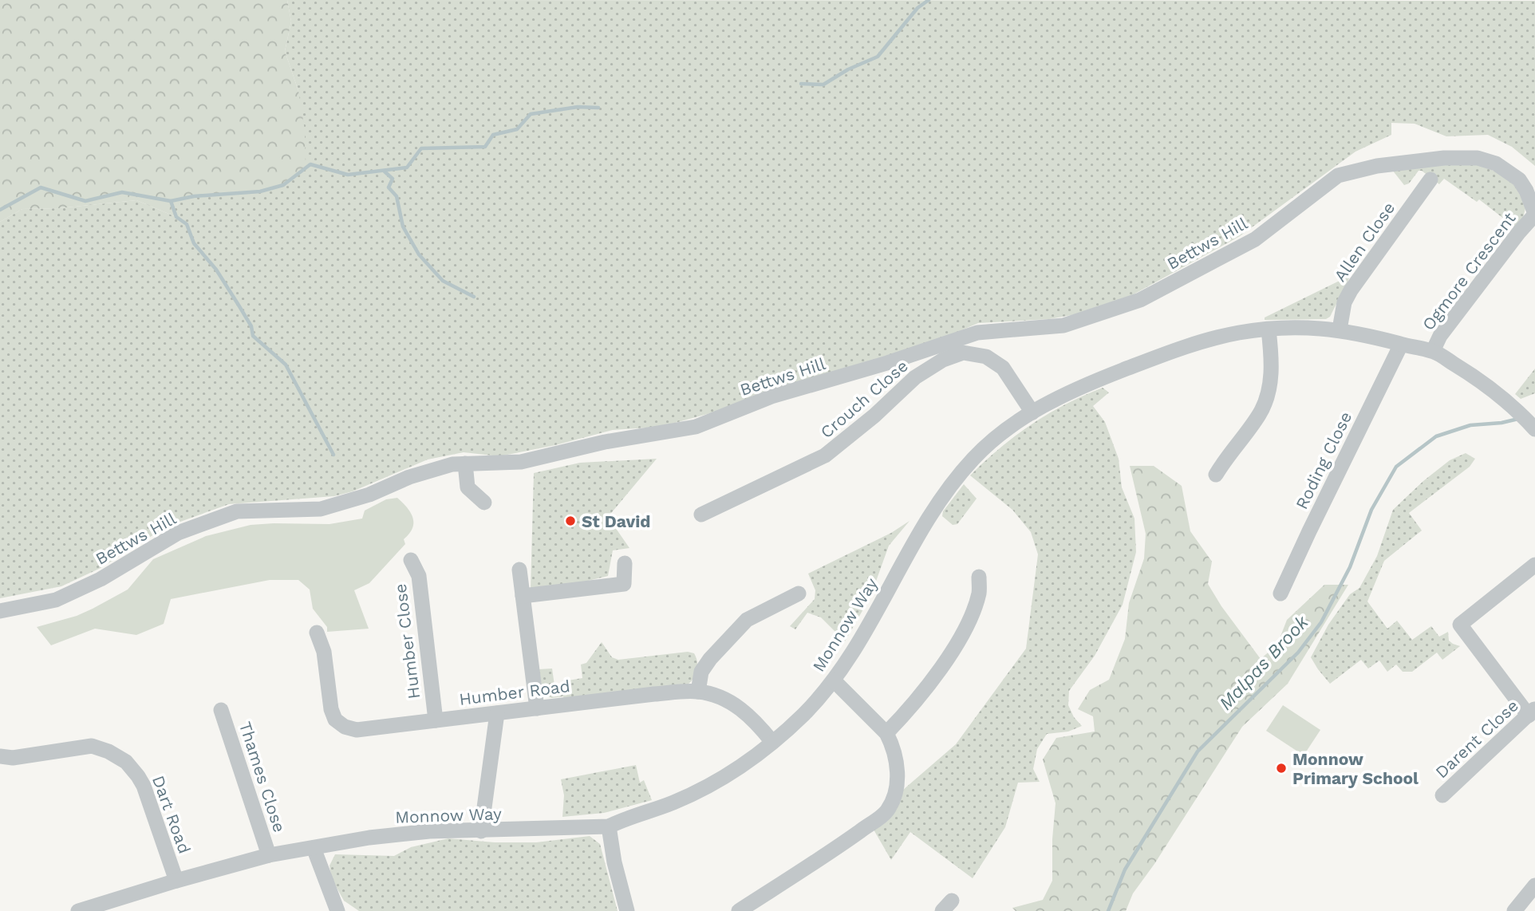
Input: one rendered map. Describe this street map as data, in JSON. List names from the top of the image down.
{
  "streets": {
    "street": [
      "Allen Close",
      "Bettws Hill",
      "Ogmore Crescent",
      "Crouch Close",
      "Roding Close",
      "Monnow Way",
      "Humber Close",
      "Humber Road",
      "Darent Close",
      "Thames Close",
      "Dart Road"
    ]
  },
  "crossings": [
    ["Allen Close", "Monnow Way"],
    ["Bettws Hill", "Ogmore Crescent"],
    ["Ogmore Crescent", "Monnow Way"],
    ["Crouch Close", "Monnow Way"],
    ["Roding Close", "Monnow Way"],
    ["Monnow Way", "Humber Road"],
    ["Monnow Way", "Thames Close"],
    ["Monnow Way", "Dart Road"],
    ["Humber Close", "Humber Road"]
  ],
  "water": ["Malpas Brook"],
  "places": ["St David", "Monnow Primary School"]
}
